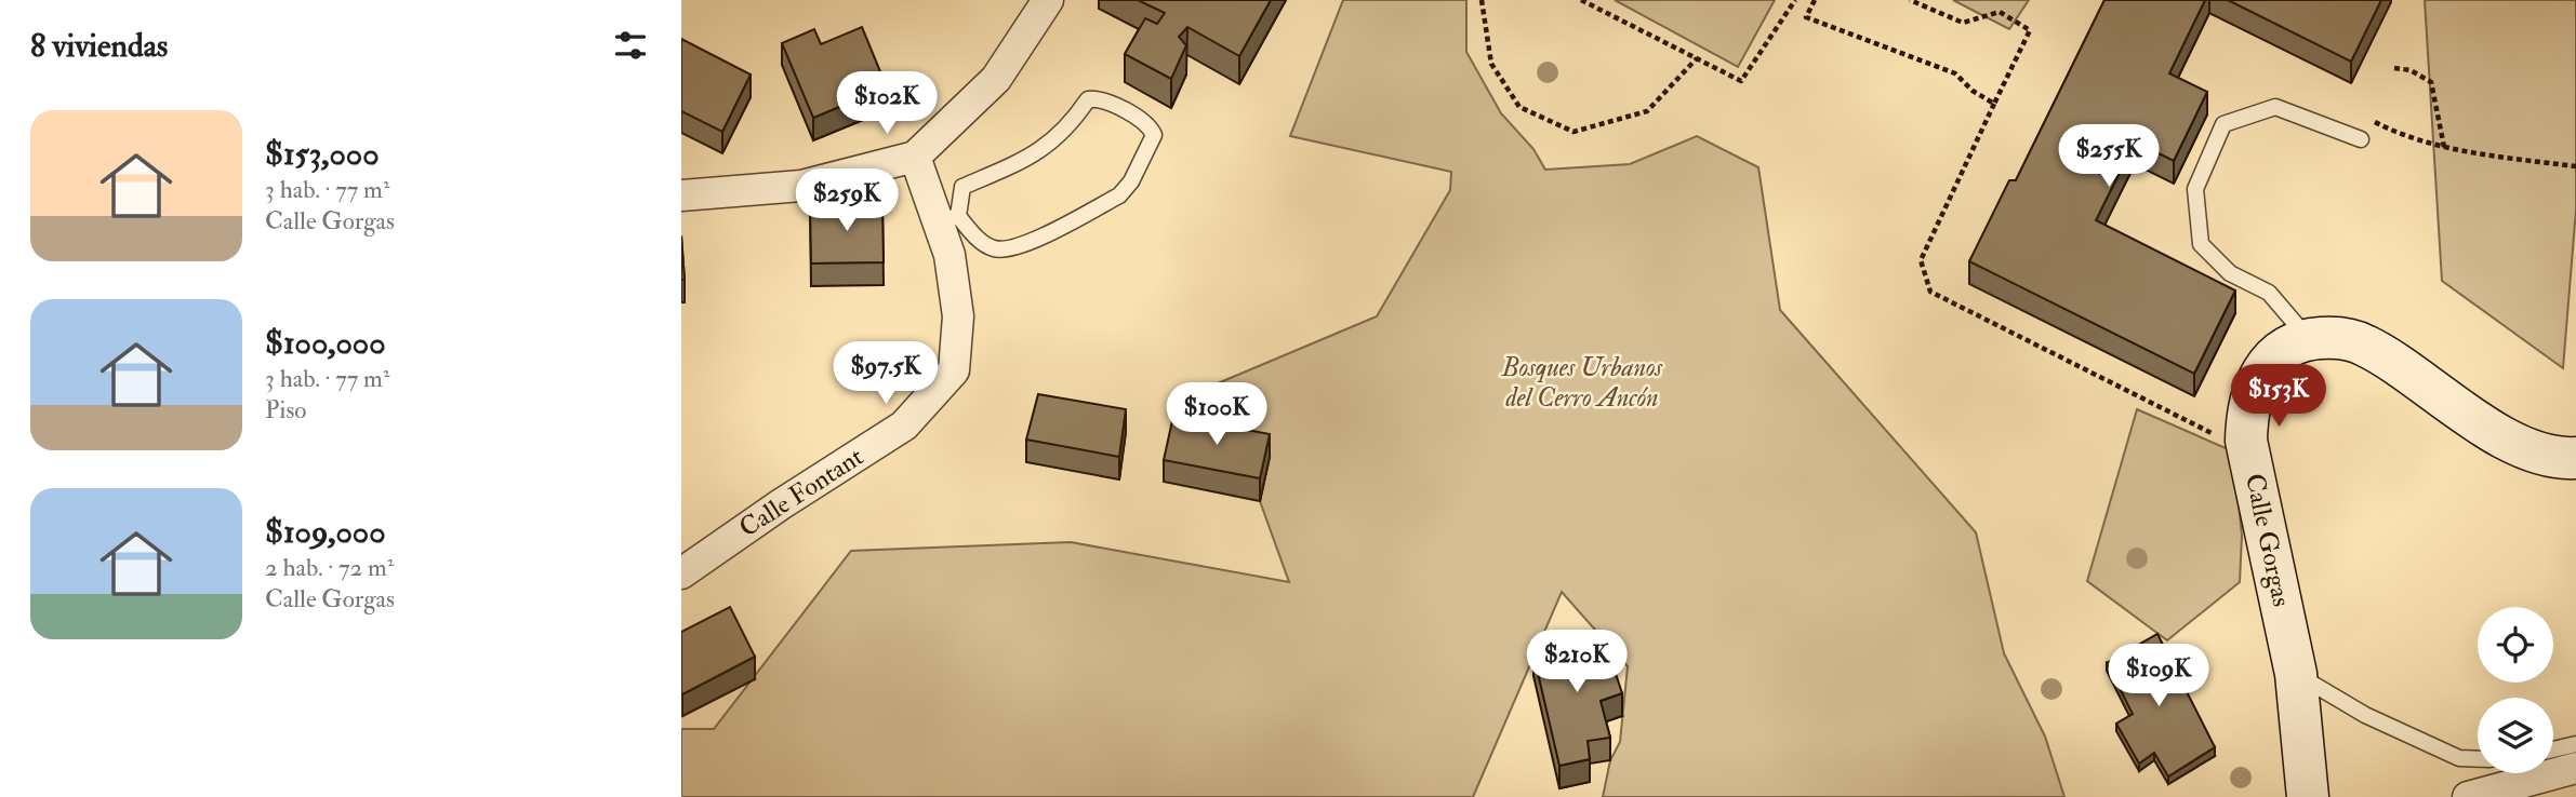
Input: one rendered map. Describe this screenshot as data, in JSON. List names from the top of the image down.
{
  "streets": {
    "street": ["Calle Fontant", "Calle Gorgas"]
  },
  "parks": ["Bosques Urbanos del Cerro Ancón"],
  "page": {
    "heading": "8 viviendas",
    "price": [
      "$102K",
      "$255K",
      "$259K",
      "$97.5K",
      "$153K",
      "$100K",
      "$210K",
      "$109K"
    ],
    "list": [
      {
        "name": "$153,000",
        "note": "3 hab. · 77 m² · Calle Gorgas"
      },
      {
        "name": "$100,000",
        "note": "3 hab. · 77 m² · Piso"
      },
      {
        "name": "$109,000",
        "note": "2 hab. · 72 m² · Calle Gorgas"
      }
    ]
  }
}
